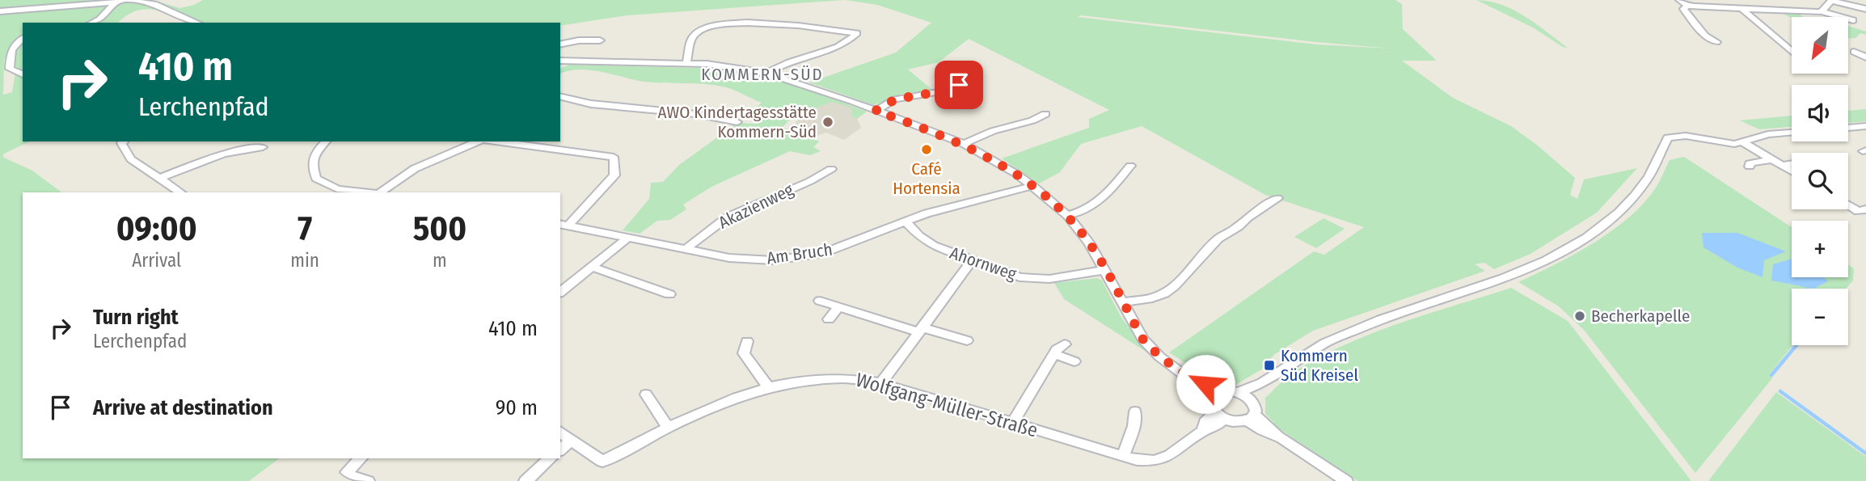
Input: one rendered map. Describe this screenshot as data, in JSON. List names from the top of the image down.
{
  "streets": {
    "street": [
      "Akazienweg",
      "Am Bruch",
      "Ahornweg",
      "Wolfgang-Müller-Straße"
    ]
  },
  "crossings": [
    ["Akazienweg", "Am Bruch"],
    ["Am Bruch", "Ahornweg"]
  ],
  "districts": ["KOMMERN-SÜD"],
  "places": {
    "other": ["AWO Kindertagesstätte Kommern-Süd", "Café Hortensia", "Becherkapelle"],
    "transit": ["Kommern Süd Kreisel"]
  },
  "north": "bottom left",
  "page": {
    "map_buttons": ["+", "−"],
    "turn": ["410 m", "Lerchenpfad"],
    "eta": [
      "09:00",
      "Arrival",
      "7",
      "min",
      "500",
      "m"
    ],
    "list": [
      {
        "name": "Turn right",
        "note": "Lerchenpfad",
        "value": "410 m"
      },
      {
        "name": "Arrive at destination",
        "value": "90 m"
      }
    ]
  }
}
